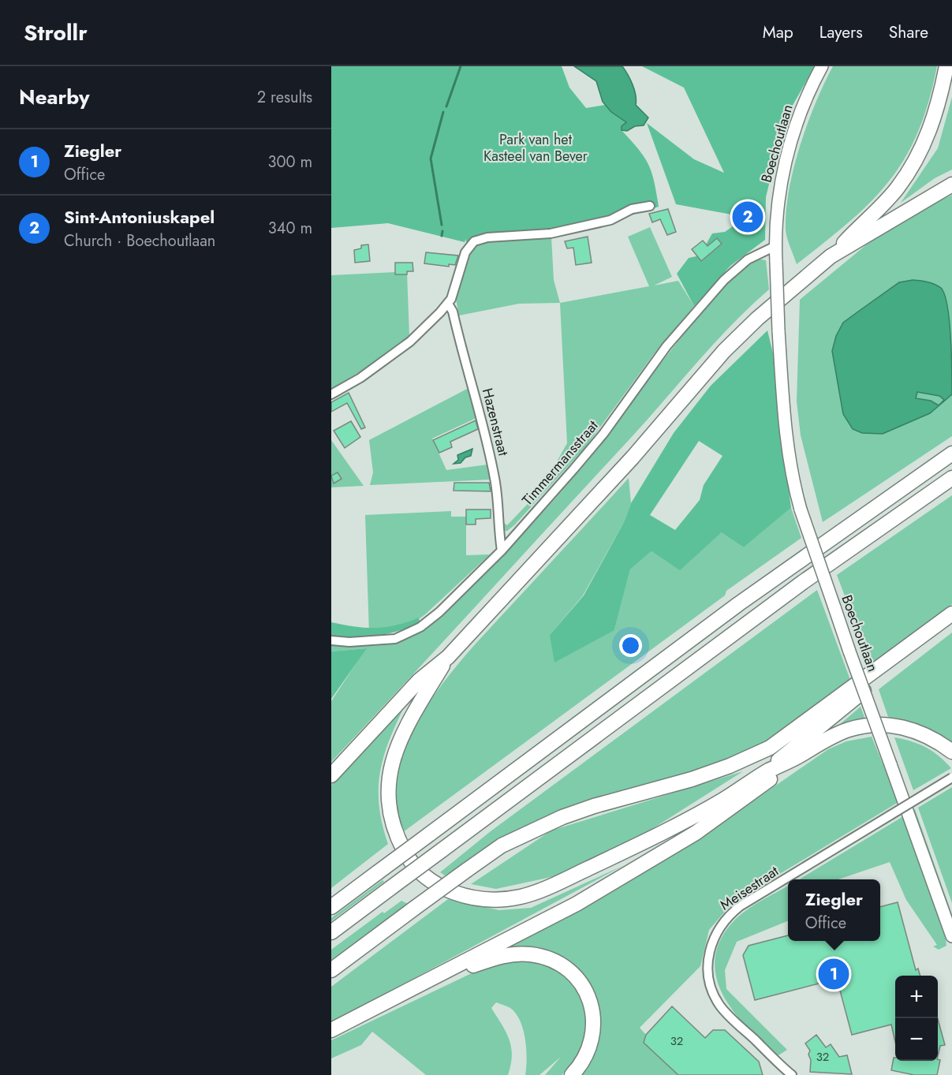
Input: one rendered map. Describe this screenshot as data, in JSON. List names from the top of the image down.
{
  "streets": {
    "main road": ["Boechoutlaan"],
    "street": ["Hazenstraat", "Timmermansstraat", "Meisestraat"]
  },
  "crossings": [
    ["Boechoutlaan", "Timmermansstraat"],
    ["Hazenstraat", "Timmermansstraat"]
  ],
  "parks": ["Park van het Kasteel van Bever"],
  "house_numbers": ["32", "32"],
  "page": {
    "header": "Strollr",
    "nav": ["Map", "Layers", "Share"],
    "heading": ["Nearby", "2 results"],
    "list": [
      {
        "mark": "1",
        "name": "Ziegler",
        "note": "Office",
        "value": "300 m"
      },
      {
        "mark": "2",
        "name": "Sint-Antoniuskapel",
        "note": "Church · Boechoutlaan",
        "value": "340 m"
      }
    ],
    "pins": ["2", "1"],
    "popup": ["Ziegler", "Office"],
    "map_buttons": ["+", "−"]
  }
}
